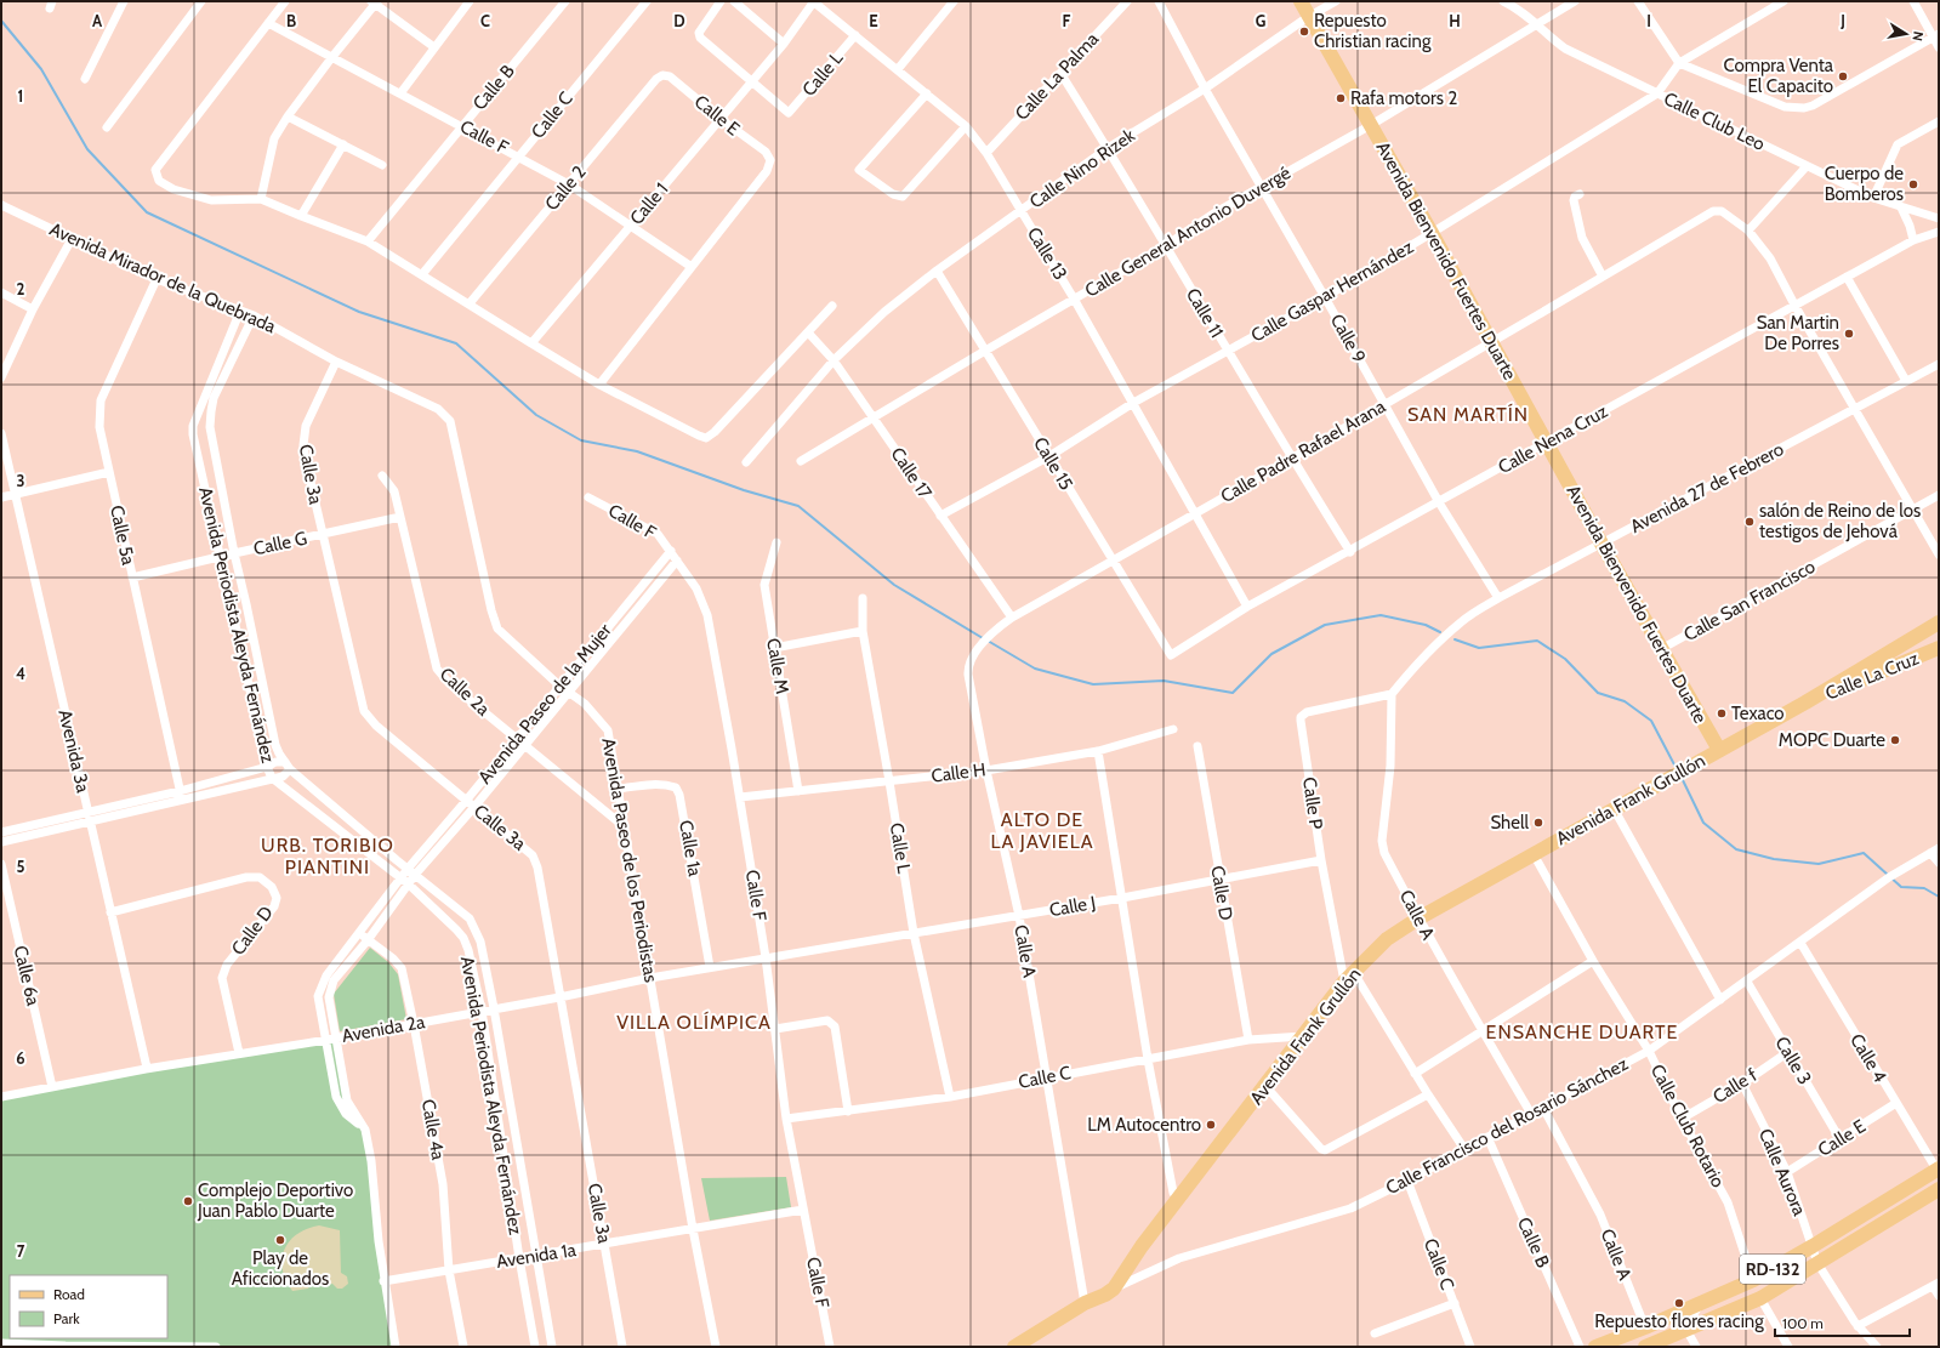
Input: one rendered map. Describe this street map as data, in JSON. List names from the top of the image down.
{
  "streets": {
    "main road": [
      "Avenida Bienvenido Fuertes Duarte",
      "Calle La Cruz",
      "Avenida Frank Grullón",
      "RD-132"
    ],
    "street": [
      "Calle L",
      "Calle La Palma",
      "Calle B",
      "Calle C",
      "Calle E",
      "Calle Club Leo",
      "Calle F",
      "Calle Nino Rizek",
      "Calle 2",
      "Calle 1",
      "Calle General Antonio Duvergé",
      "Calle 13",
      "Avenida Mirador de la Quebrada",
      "Calle Gaspar Hernández",
      "Calle 11",
      "Calle 9",
      "Calle Nena Cruz",
      "Calle Padre Rafael Arana",
      "Calle 15",
      "Calle 17",
      "Calle 3a",
      "Avenida 27 de Febrero",
      "Calle 5a",
      "Calle G",
      "Calle San Francisco",
      "Avenida Periodista Aleyda Fernández",
      "Calle M",
      "Calle 2a",
      "Avenida Paseo de la Mujer",
      "Avenida 3a",
      "Calle H",
      "Calle P",
      "Calle 1a",
      "Avenida Paseo de los Periodistas",
      "Calle D",
      "Calle J",
      "Calle A",
      "Calle 6a",
      "Avenida 2a",
      "Calle 4",
      "Calle 3",
      "Calle f",
      "Calle Francisco del Rosario Sánchez",
      "Calle Club Rotario",
      "Calle 4a",
      "Calle Aurora",
      "Avenida 1a"
    ]
  },
  "crossings": [
    ["Calle L", "Calle C"],
    ["Calle L", "Calle 1"],
    ["Calle L", "Calle 13"],
    ["Calle L", "Calle H"],
    ["Calle L", "Calle J"],
    ["Calle La Palma", "Calle 13"],
    ["Calle La Palma", "Calle 11"],
    ["Calle B", "Calle F"],
    ["Calle B", "Calle Francisco del Rosario Sánchez"],
    ["Calle C", "Calle F"],
    ["Calle C", "Avenida Frank Grullón"],
    ["Calle C", "Calle D"],
    ["Calle C", "Calle A"],
    ["Calle C", "Calle Francisco del Rosario Sánchez"],
    ["Calle E", "Calle F"],
    ["Calle E", "Calle 2"],
    ["Calle E", "Calle 1"],
    ["Calle E", "Calle 4"],
    ["Calle E", "Calle 3"],
    ["Calle E", "Calle Aurora"],
    ["Calle Club Leo", "Calle General Antonio Duvergé"],
    ["Calle Club Leo", "Calle Gaspar Hernández"],
    ["Calle F", "Calle 2"],
    ["Calle F", "Calle 1"],
    ["Calle F", "Avenida Paseo de la Mujer"],
    ["Calle F", "Calle H"],
    ["Calle F", "Calle J"],
    ["Calle F", "Avenida 2a"],
    ["Calle F", "Avenida 1a"],
    ["Calle Nino Rizek", "Calle 13"],
    ["Calle Nino Rizek", "Avenida Bienvenido Fuertes Duarte"],
    ["Calle Nino Rizek", "Calle 11"],
    ["Calle Nino Rizek", "Calle 9"],
    ["Calle Nino Rizek", "Calle 15"],
    ["Calle Nino Rizek", "Calle 17"],
    ["Calle 1", "Calle 13"],
    ["Calle General Antonio Duvergé", "Calle 13"],
    ["Calle General Antonio Duvergé", "Avenida Bienvenido Fuertes Duarte"],
    ["Calle General Antonio Duvergé", "Calle 11"],
    ["Calle General Antonio Duvergé", "Calle 9"],
    ["Calle General Antonio Duvergé", "Calle 15"],
    ["Calle General Antonio Duvergé", "Calle 17"],
    ["Calle 13", "Calle Gaspar Hernández"],
    ["Calle 13", "Calle Nena Cruz"],
    ["Calle 13", "Calle Padre Rafael Arana"],
    ["Avenida Bienvenido Fuertes Duarte", "Calle Gaspar Hernández"],
    ["Avenida Bienvenido Fuertes Duarte", "Calle Nena Cruz"],
    ["Avenida Bienvenido Fuertes Duarte", "Calle Padre Rafael Arana"],
    ["Avenida Bienvenido Fuertes Duarte", "Avenida 27 de Febrero"],
    ["Avenida Bienvenido Fuertes Duarte", "Calle San Francisco"],
    ["Avenida Bienvenido Fuertes Duarte", "Avenida Frank Grullón"],
    ["Avenida Mirador de la Quebrada", "Calle 3a"],
    ["Avenida Mirador de la Quebrada", "Calle 5a"],
    ["Avenida Mirador de la Quebrada", "Avenida Periodista Aleyda Fernández"],
    ["Avenida Mirador de la Quebrada", "Avenida Paseo de los Periodistas"],
    ["Calle Gaspar Hernández", "Calle 11"],
    ["Calle Gaspar Hernández", "Calle 9"],
    ["Calle Gaspar Hernández", "Calle 15"],
    ["Calle Gaspar Hernández", "Calle 17"],
    ["Calle 11", "Calle Nena Cruz"],
    ["Calle 11", "Calle Padre Rafael Arana"],
    ["Calle 9", "Calle Nena Cruz"],
    ["Calle 9", "Calle Padre Rafael Arana"],
    ["Calle 9", "Avenida 27 de Febrero"],
    ["Calle Nena Cruz", "Calle 15"],
    ["Calle Padre Rafael Arana", "Calle 15"],
    ["Calle Padre Rafael Arana", "Calle 17"],
    ["Calle Padre Rafael Arana", "Calle A"],
    ["Calle 17", "Calle A"],
    ["Calle 3a", "Calle G"],
    ["Calle 3a", "Avenida Paseo de la Mujer"],
    ["Calle 3a", "Avenida 2a"],
    ["Calle 3a", "Avenida 1a"],
    ["Avenida 27 de Febrero", "Calle P"],
    ["Avenida 27 de Febrero", "Calle A"],
    ["Calle 5a", "Calle G"],
    ["Calle G", "Avenida Periodista Aleyda Fernández"],
    ["Calle G", "Calle 2a"],
    ["Avenida Periodista Aleyda Fernández", "Avenida Paseo de la Mujer"],
    ["Avenida Periodista Aleyda Fernández", "Avenida 2a"],
    ["Avenida Periodista Aleyda Fernández", "Avenida 1a"],
    ["Calle M", "Calle H"],
    ["Calle La Cruz", "Avenida Frank Grullón"],
    ["Calle 2a", "Avenida Paseo de la Mujer"],
    ["Calle 2a", "Avenida Paseo de los Periodistas"],
    ["Avenida Paseo de la Mujer", "Avenida Paseo de los Periodistas"],
    ["Avenida Paseo de la Mujer", "Avenida 2a"],
    ["Avenida Paseo de la Mujer", "Calle 4a"],
    ["Avenida Paseo de la Mujer", "Avenida 1a"],
    ["Avenida 3a", "Calle D"],
    ["Avenida 3a", "Avenida 2a"],
    ["Calle H", "Calle A"],
    ["Avenida Frank Grullón", "Calle P"],
    ["Avenida Frank Grullón", "Calle A"],
    ["Avenida Frank Grullón", "Calle Francisco del Rosario Sánchez"],
    ["Avenida Frank Grullón", "Calle Club Rotario"],
    ["Calle P", "Calle J"],
    ["Calle P", "Calle A"],
    ["Calle 1a", "Avenida Paseo de los Periodistas"],
    ["Calle 1a", "Avenida 2a"],
    ["Avenida Paseo de los Periodistas", "Avenida 2a"],
    ["Avenida Paseo de los Periodistas", "Avenida 1a"],
    ["Calle D", "Calle J"],
    ["Calle D", "Avenida 2a"],
    ["Calle J", "Calle A"],
    ["Calle J", "Avenida 2a"],
    ["Calle A", "Calle Francisco del Rosario Sánchez"],
    ["Calle A", "RD-132"],
    ["Calle 6a", "Avenida 2a"],
    ["Avenida 2a", "Calle 4a"],
    ["Calle 4", "Calle Francisco del Rosario Sánchez"],
    ["Calle 4", "RD-132"],
    ["Calle 3", "Calle f"],
    ["Calle 3", "Calle Francisco del Rosario Sánchez"],
    ["Calle f", "Calle Club Rotario"],
    ["Calle f", "Calle Aurora"],
    ["Calle Francisco del Rosario Sánchez", "Calle Club Rotario"],
    ["Calle Club Rotario", "RD-132"],
    ["Calle 4a", "Avenida 1a"],
    ["Calle Aurora", "RD-132"]
  ],
  "districts": [
    "SAN MARTÍN",
    "ALTO DE LA JAVIELA",
    "URB. TORIBIO PIANTINI",
    "VILLA OLÍMPICA",
    "ENSANCHE DUARTE"
  ],
  "places": [
    "Repuesto Christian racing",
    "Compra Venta El Capacito",
    "Rafa motors 2",
    "Cuerpo de Bomberos",
    "San Martin De Porres",
    "salón de Reino de los testigos de Jehová",
    "Texaco",
    "MOPC Duarte",
    "Shell",
    "LM Autocentro",
    "Complejo Deportivo Juan Pablo Duarte",
    "Play de Aficcionados",
    "Repuesto flores racing"
  ],
  "legend": ["Road", "Park"],
  "scale_bar": "100 m",
  "north": "right",
  "grid": {
    "columns": [
      "A",
      "B",
      "C",
      "D",
      "E",
      "F",
      "G",
      "H",
      "I",
      "J"
    ],
    "rows": [
      "1",
      "2",
      "3",
      "4",
      "5",
      "6",
      "7"
    ]
  }
}
